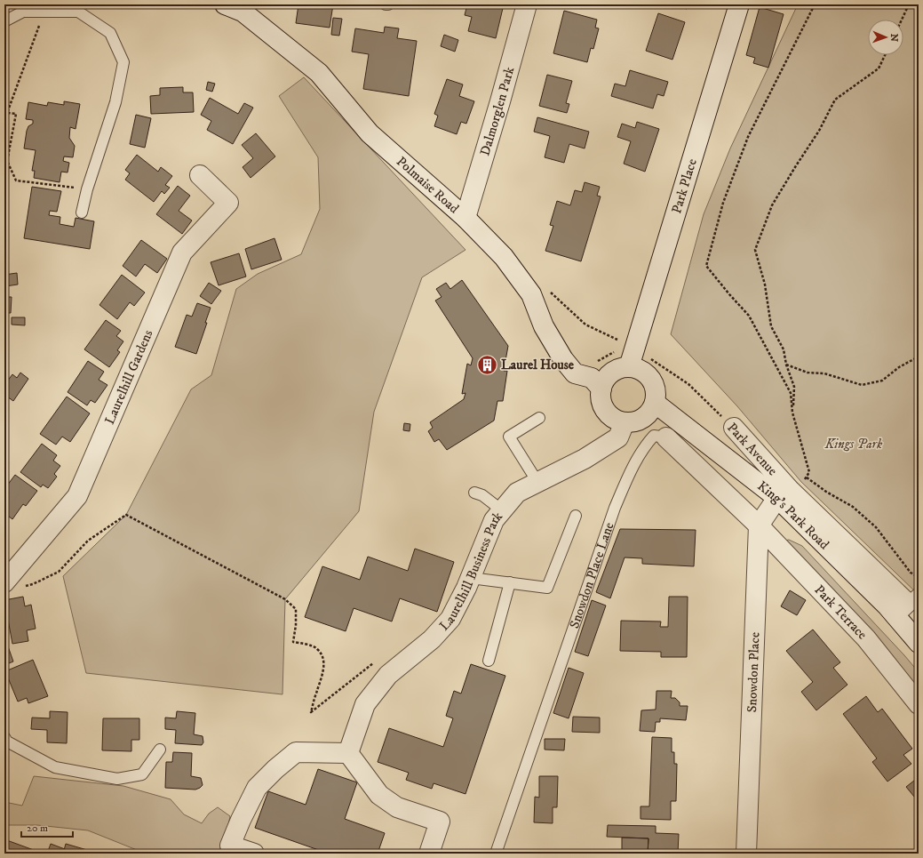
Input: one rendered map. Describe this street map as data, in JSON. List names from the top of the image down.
{
  "streets": {
    "street": [
      "Dalmorglen Park",
      "Polmaise Road",
      "Park Place",
      "Laurelhill Gardens",
      "Park Avenue",
      "King's Park Road",
      "Laurelhill Business Park",
      "Snowdon Place Lane",
      "Park Terrace",
      "Snowdon Place"
    ]
  },
  "crossings": [
    ["Dalmorglen Park", "Polmaise Road"],
    ["Park Place", "Park Avenue"],
    ["Park Place", "King's Park Road"],
    ["Park Place", "Laurelhill Business Park"],
    ["Park Avenue", "King's Park Road"],
    ["King's Park Road", "Laurelhill Business Park"],
    ["Snowdon Place Lane", "Park Terrace"],
    ["Snowdon Place Lane", "Snowdon Place"],
    ["Park Terrace", "Snowdon Place"]
  ],
  "parks": ["Kings Park"],
  "places": {
    "building": ["Laurel House"]
  },
  "scale_bar": "20 m",
  "north": "right"
}
